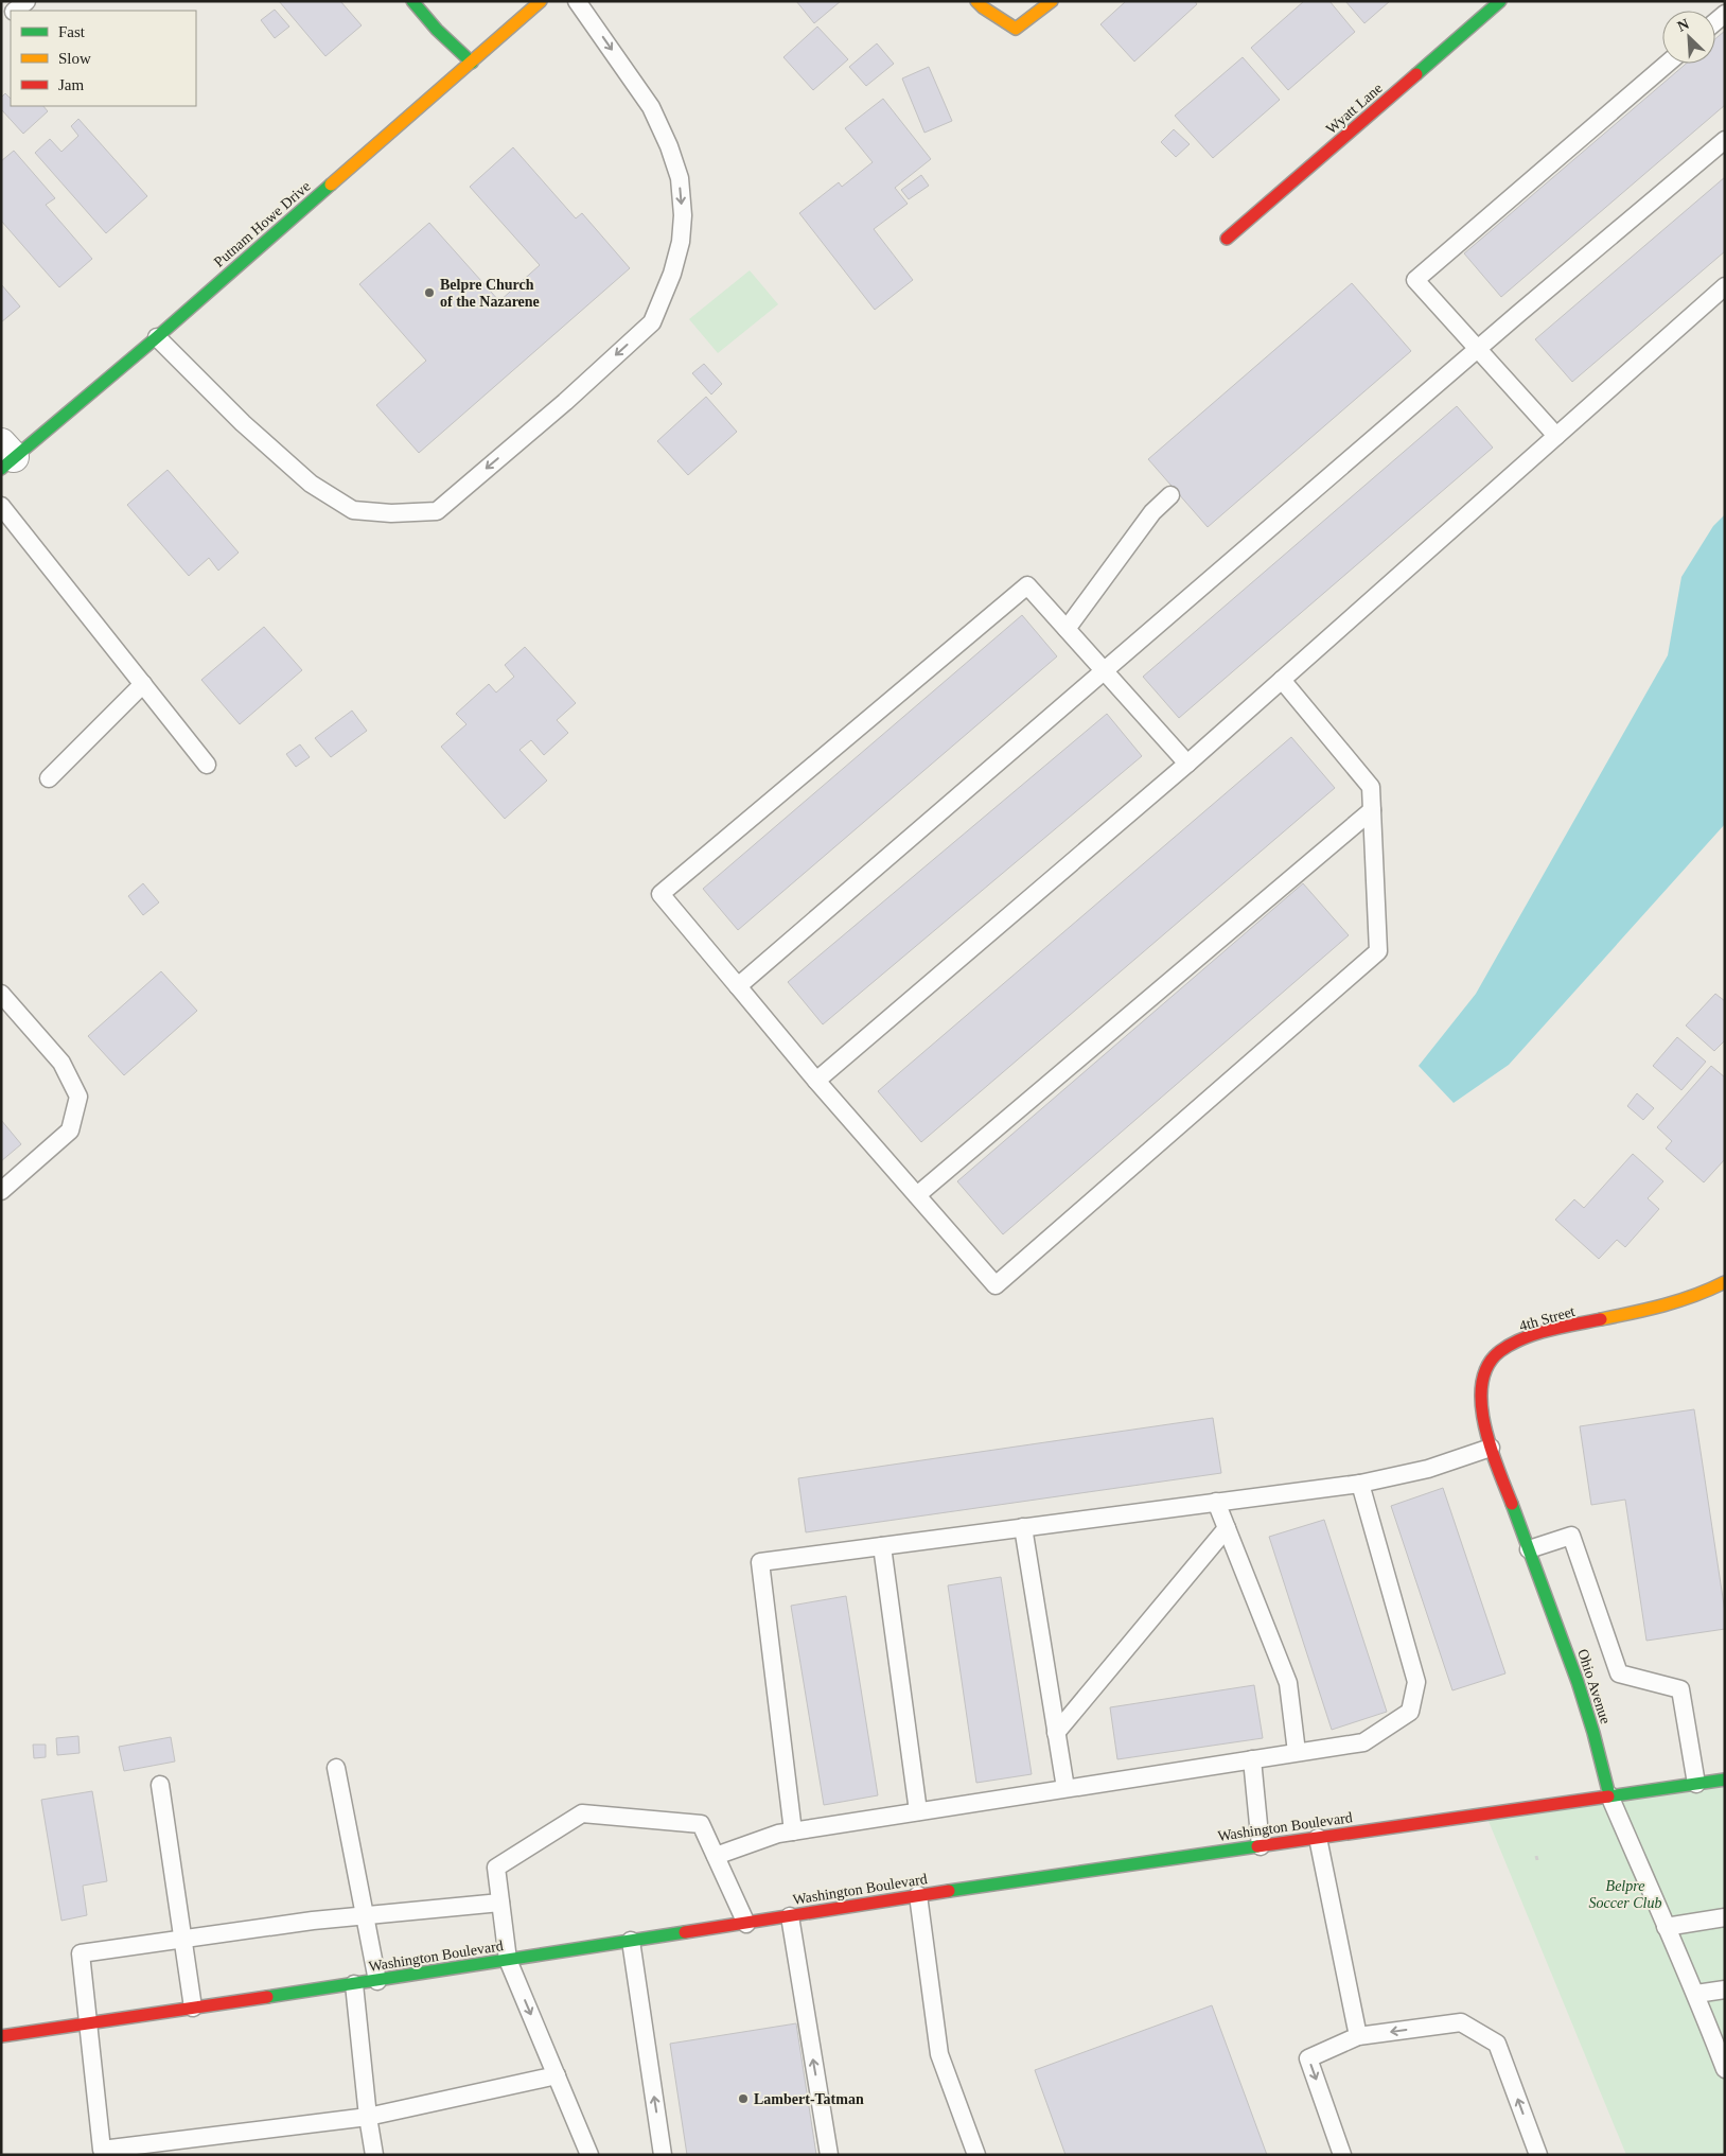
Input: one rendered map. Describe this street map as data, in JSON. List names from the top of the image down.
{
  "streets": {
    "street": [
      "Wyatt Lane",
      "Putnam Howe Drive",
      "4th Street",
      "Ohio Avenue",
      "Washington Boulevard"
    ]
  },
  "crossings": [
    ["4th Street", "Ohio Avenue"],
    ["Ohio Avenue", "Washington Boulevard"]
  ],
  "parks": ["Belpre Soccer Club"],
  "places": ["Belpre Church of the Nazarene", "Lambert-Tatman"],
  "legend": ["Fast", "Slow", "Jam"],
  "north": "top left"
}
